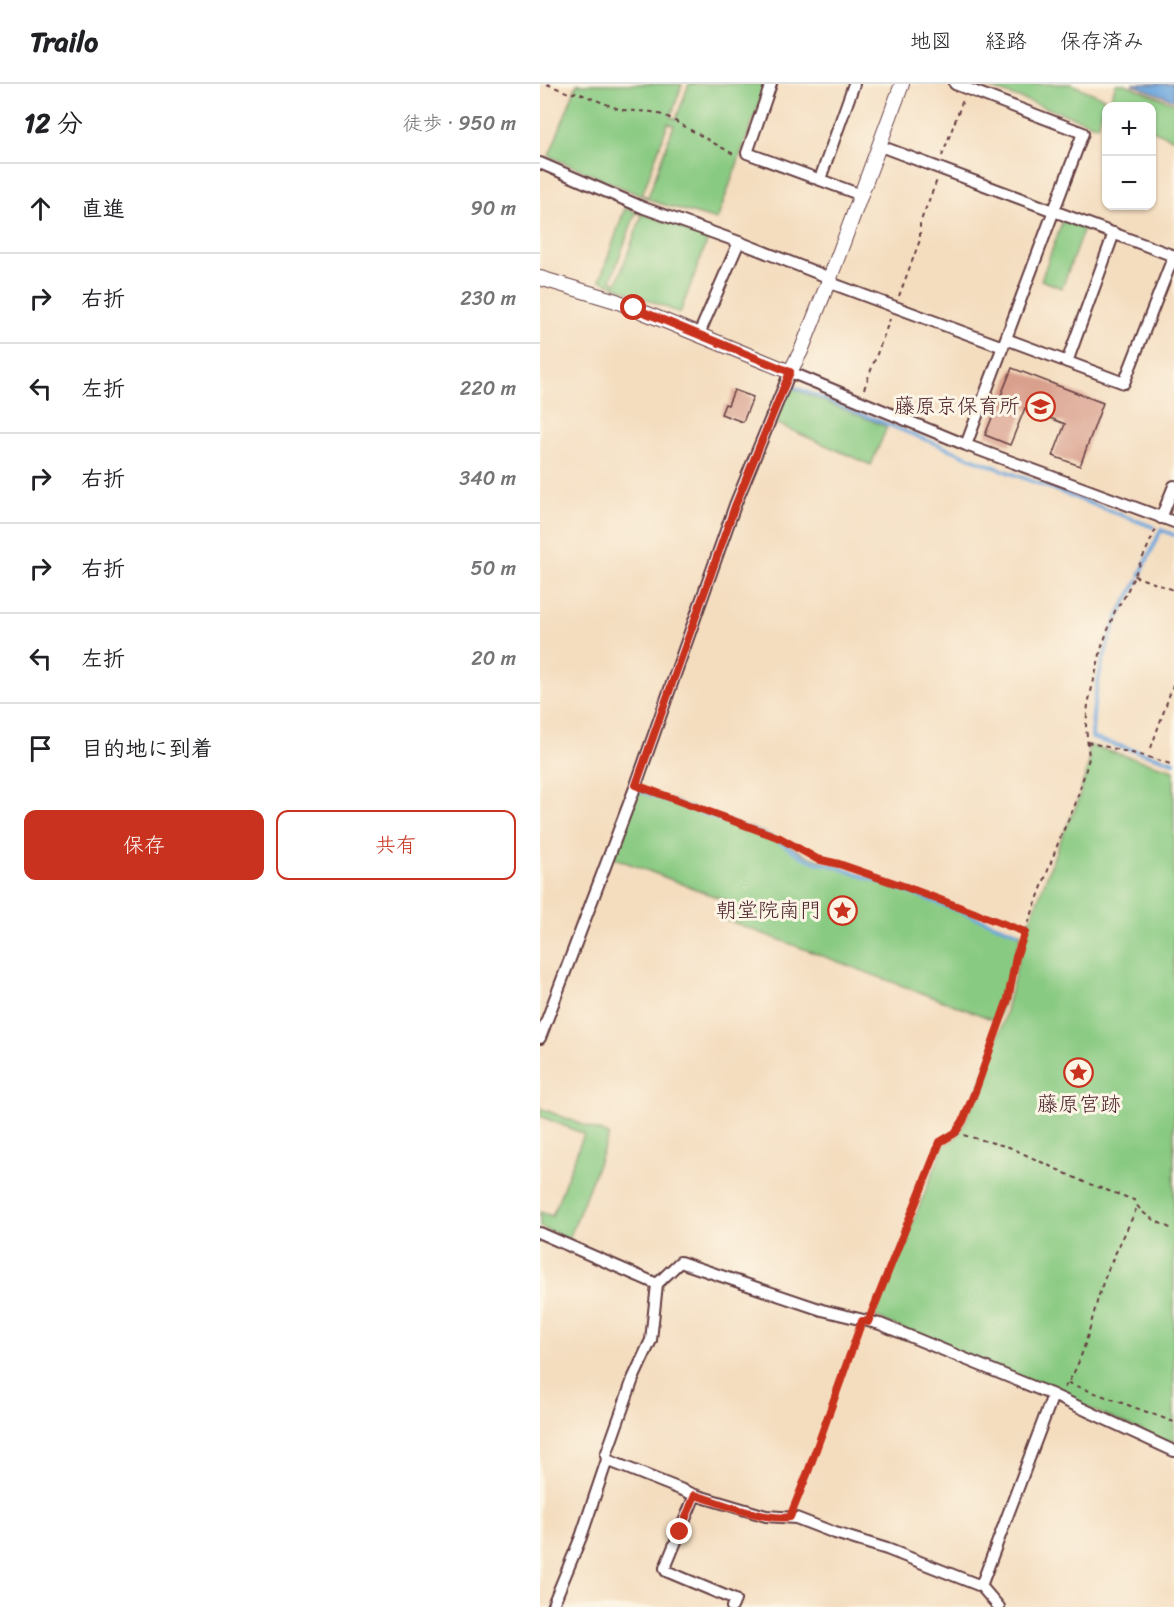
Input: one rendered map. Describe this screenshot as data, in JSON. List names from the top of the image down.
{
  "places": {
    "school or university": ["藤原京保育所"],
    "place": ["朝堂院南門", "藤原宮跡"]
  },
  "page": {
    "header": "Trailo",
    "nav": ["地図", "経路", "保存済み"],
    "heading": ["12 分", "徒歩 · 950 m"],
    "map_buttons": ["+", "−"],
    "list": [
      ["直進", "90 m"],
      ["右折", "230 m"],
      ["左折", "220 m"],
      ["右折", "340 m"],
      ["右折", "50 m"],
      ["左折", "20 m"],
      "目的地に到着"
    ],
    "buttons": ["保存", "共有"]
  }
}
